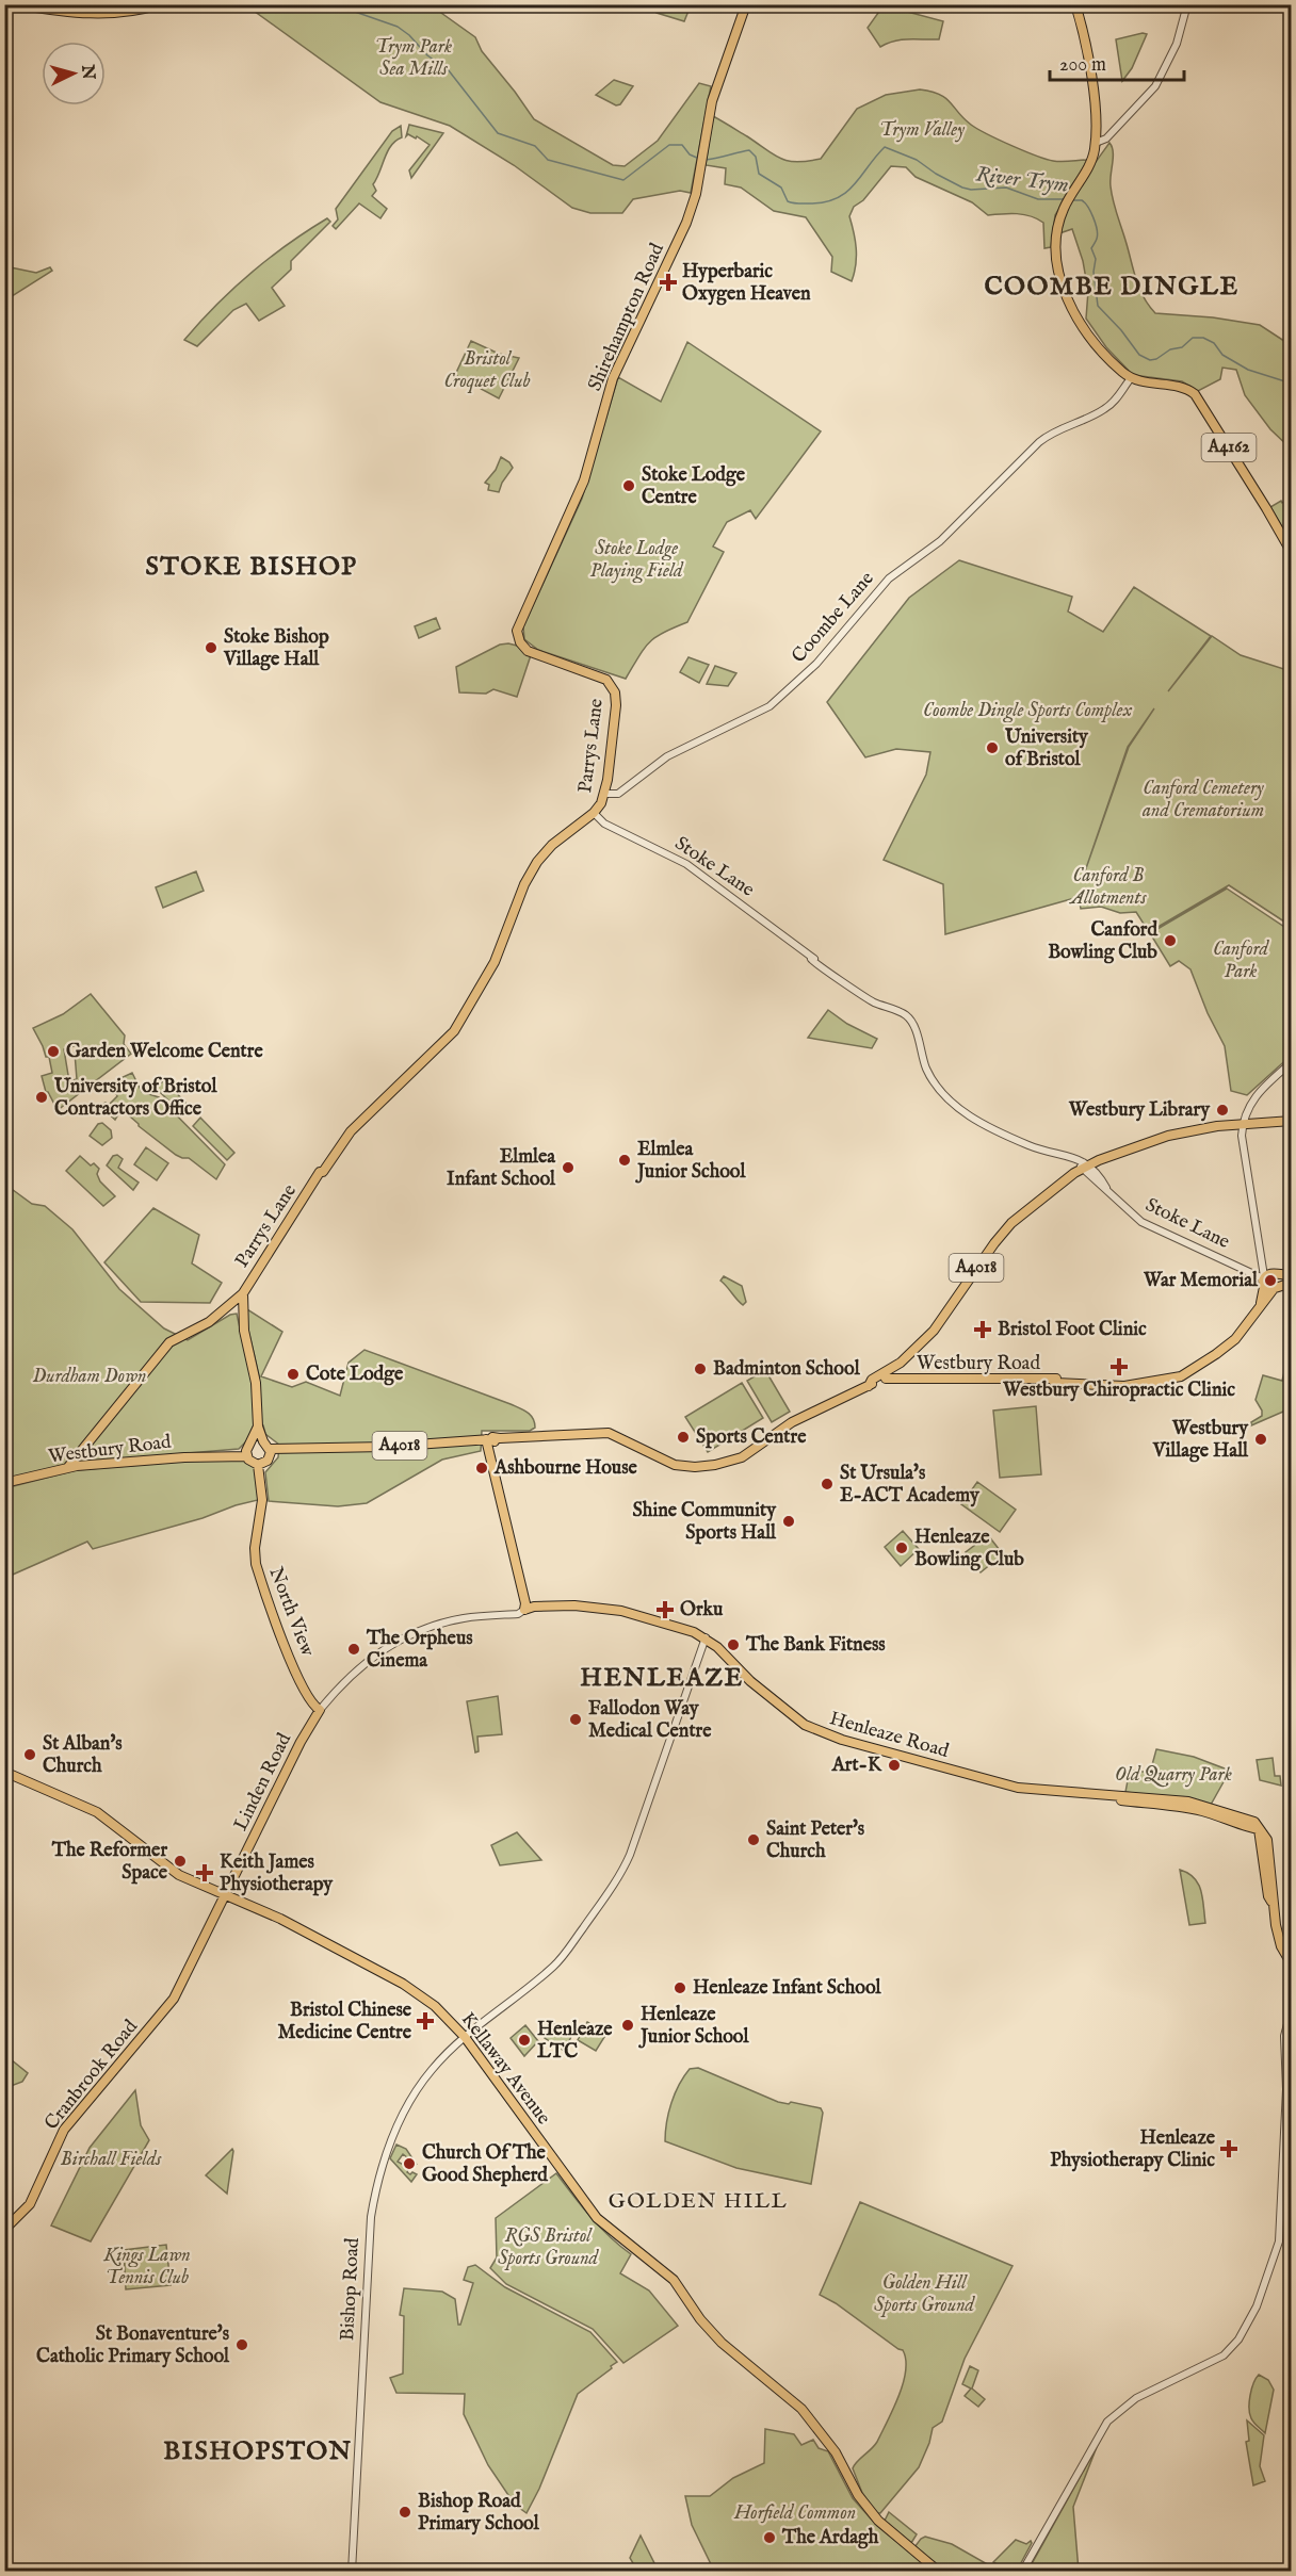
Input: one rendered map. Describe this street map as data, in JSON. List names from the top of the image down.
{
  "streets": {
    "main road": [
      "Shirehampton Road",
      "A4162",
      "Parrys Lane",
      "A4018",
      "Westbury Road",
      "North View",
      "Henleaze Road",
      "Linden Road",
      "Kellaway Avenue",
      "Cranbrook Road"
    ],
    "street": ["Coombe Lane", "Stoke Lane", "Bishop Road"]
  },
  "crossings": [
    ["Shirehampton Road", "Parrys Lane"],
    ["A4162", "Coombe Lane"],
    ["Coombe Lane", "Parrys Lane"],
    ["Parrys Lane", "Stoke Lane"],
    ["Parrys Lane", "Westbury Road"],
    ["Parrys Lane", "North View"],
    ["Stoke Lane", "A4018"],
    ["Stoke Lane", "Westbury Road"],
    ["A4018", "Westbury Road"],
    ["Westbury Road", "North View"],
    ["North View", "Linden Road"],
    ["Henleaze Road", "Bishop Road"],
    ["Linden Road", "Kellaway Avenue"],
    ["Linden Road", "Cranbrook Road"],
    ["Kellaway Avenue", "Bishop Road"]
  ],
  "districts": [
    "COOMBE DINGLE",
    "STOKE BISHOP",
    "HENLEAZE",
    "GOLDEN HILL",
    "BISHOPSTON"
  ],
  "water": ["River Trym"],
  "parks": [
    "Trym Park Sea Mills",
    "Trym Valley",
    "Bristol Croquet Club",
    "Stoke Lodge Playing Field",
    "Coombe Dingle Sports Complex",
    "Canford Cemetery and Crematorium",
    "Canford B Allotments",
    "Canford Park",
    "Durdham Down",
    "Old Quarry Park",
    "Birchall Fields",
    "RGS Bristol Sports Ground",
    "Kings Lawn Tennis Club",
    "Golden Hill Sports Ground",
    "Horfield Common"
  ],
  "places": {
    "health": [
      "Hyperbaric Oxygen Heaven",
      "Bristol Foot Clinic",
      "Westbury Chiropractic Clinic",
      "Orku",
      "Keith James Physiotherapy",
      "Bristol Chinese Medicine Centre",
      "Henleaze Physiotherapy Clinic"
    ],
    "other": [
      "Stoke Lodge Centre",
      "Stoke Bishop Village Hall",
      "University of Bristol",
      "Canford Bowling Club",
      "Garden Welcome Centre",
      "University of Bristol Contractors Office",
      "Westbury Library",
      "Elmlea Junior School",
      "Elmlea Infant School",
      "War Memorial",
      "Badminton School",
      "Cote Lodge",
      "Sports Centre",
      "Westbury Village Hall",
      "Ashbourne House",
      "St Ursula's E-ACT Academy",
      "Shine Community Sports Hall",
      "Henleaze Bowling Club",
      "The Bank Fitness",
      "The Orpheus Cinema",
      "Fallodon Way Medical Centre",
      "St Alban's Church",
      "Art-K",
      "Saint Peter's Church",
      "The Reformer Space",
      "Henleaze Infant School",
      "Henleaze Junior School",
      "Henleaze LTC",
      "Church Of The Good Shepherd",
      "St Bonaventure's Catholic Primary School",
      "Bishop Road Primary School",
      "The Ardagh"
    ]
  },
  "scale_bar": "200 m",
  "north": "right"
}
